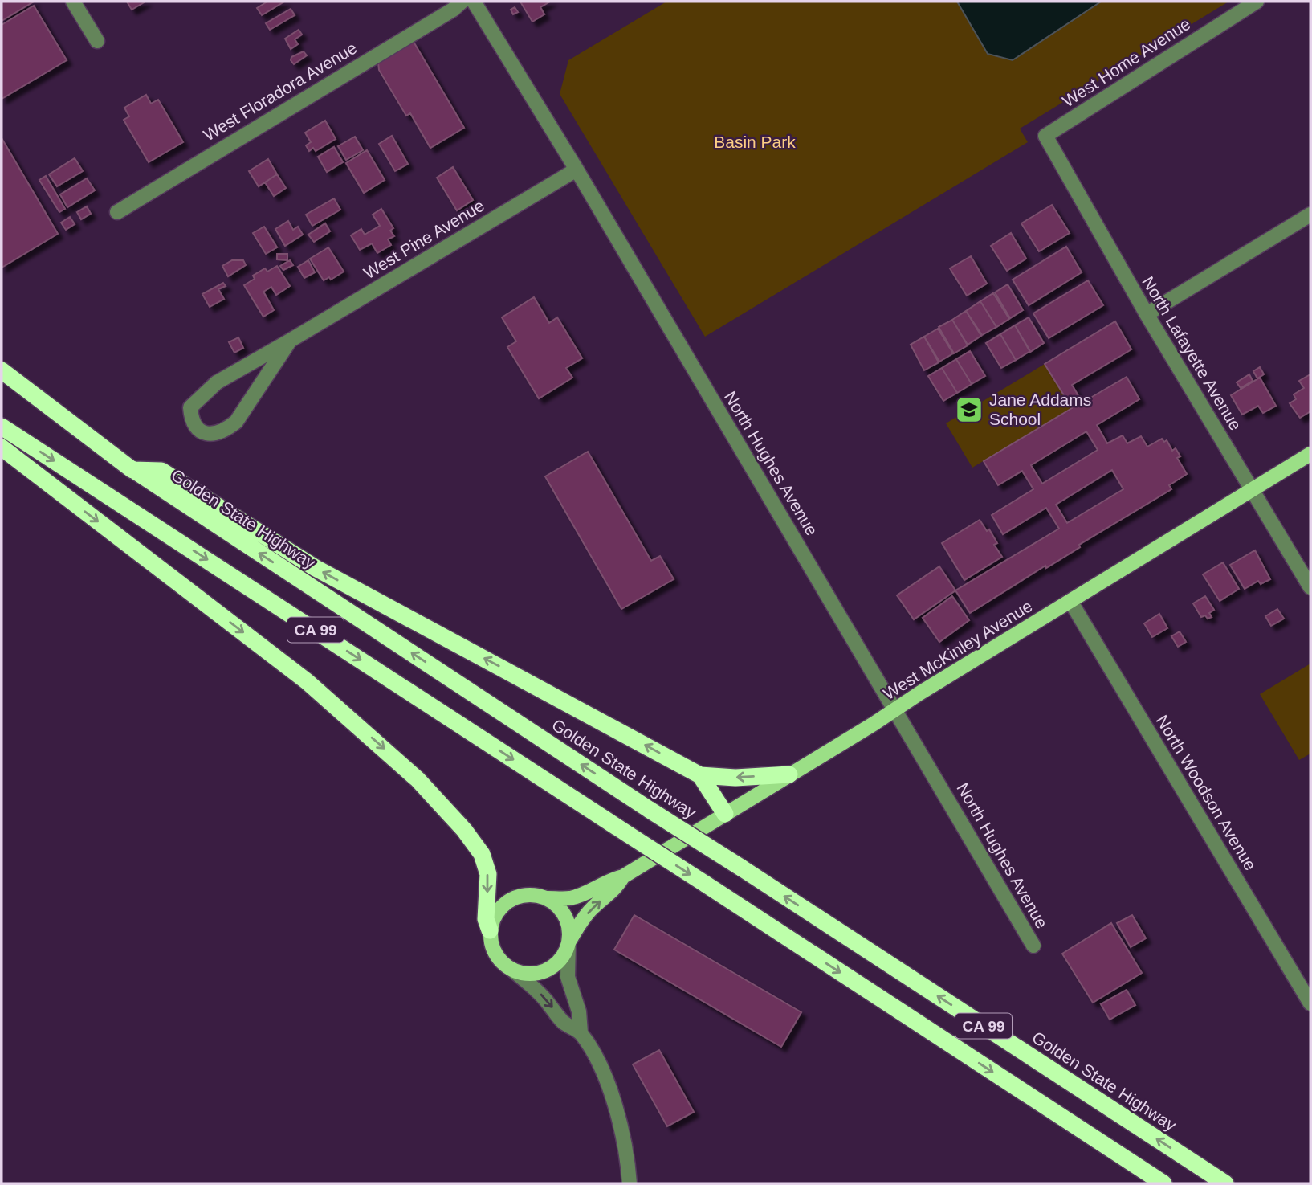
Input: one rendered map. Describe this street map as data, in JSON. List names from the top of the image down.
{
  "streets": {
    "highway": ["Golden State Highway", "CA 99"],
    "main road": ["West McKinley Avenue"],
    "street": [
      "West Home Avenue",
      "West Floradora Avenue",
      "West Pine Avenue",
      "North Lafayette Avenue",
      "North Hughes Avenue",
      "North Woodson Avenue"
    ]
  },
  "crossings": [
    ["West Home Avenue", "North Lafayette Avenue"],
    ["West Pine Avenue", "North Hughes Avenue"],
    ["North Lafayette Avenue", "West McKinley Avenue"],
    ["North Hughes Avenue", "West McKinley Avenue"],
    ["West McKinley Avenue", "North Woodson Avenue"]
  ],
  "parks": ["Basin Park"],
  "places": {
    "school or university": ["Jane Addams School"]
  }
}
